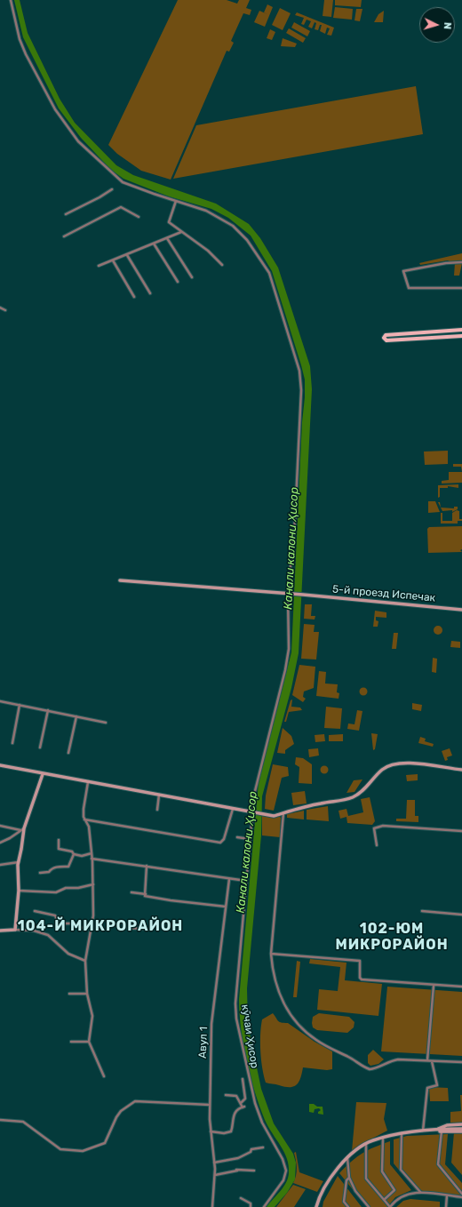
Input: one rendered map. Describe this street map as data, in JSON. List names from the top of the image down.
{
  "streets": {
    "street": ["5-й проезд Испечак", "кӯчаи Ҳисор", "Авул 1"]
  },
  "crossings": [
    ["5-й проезд Испечак", "кӯчаи Ҳисор"]
  ],
  "districts": ["104-Й МИКРОРАЙОН", "102-ЮМ МИКРОРАЙОН"],
  "water": ["Канали калони Ҳисор"],
  "north": "right"
}
